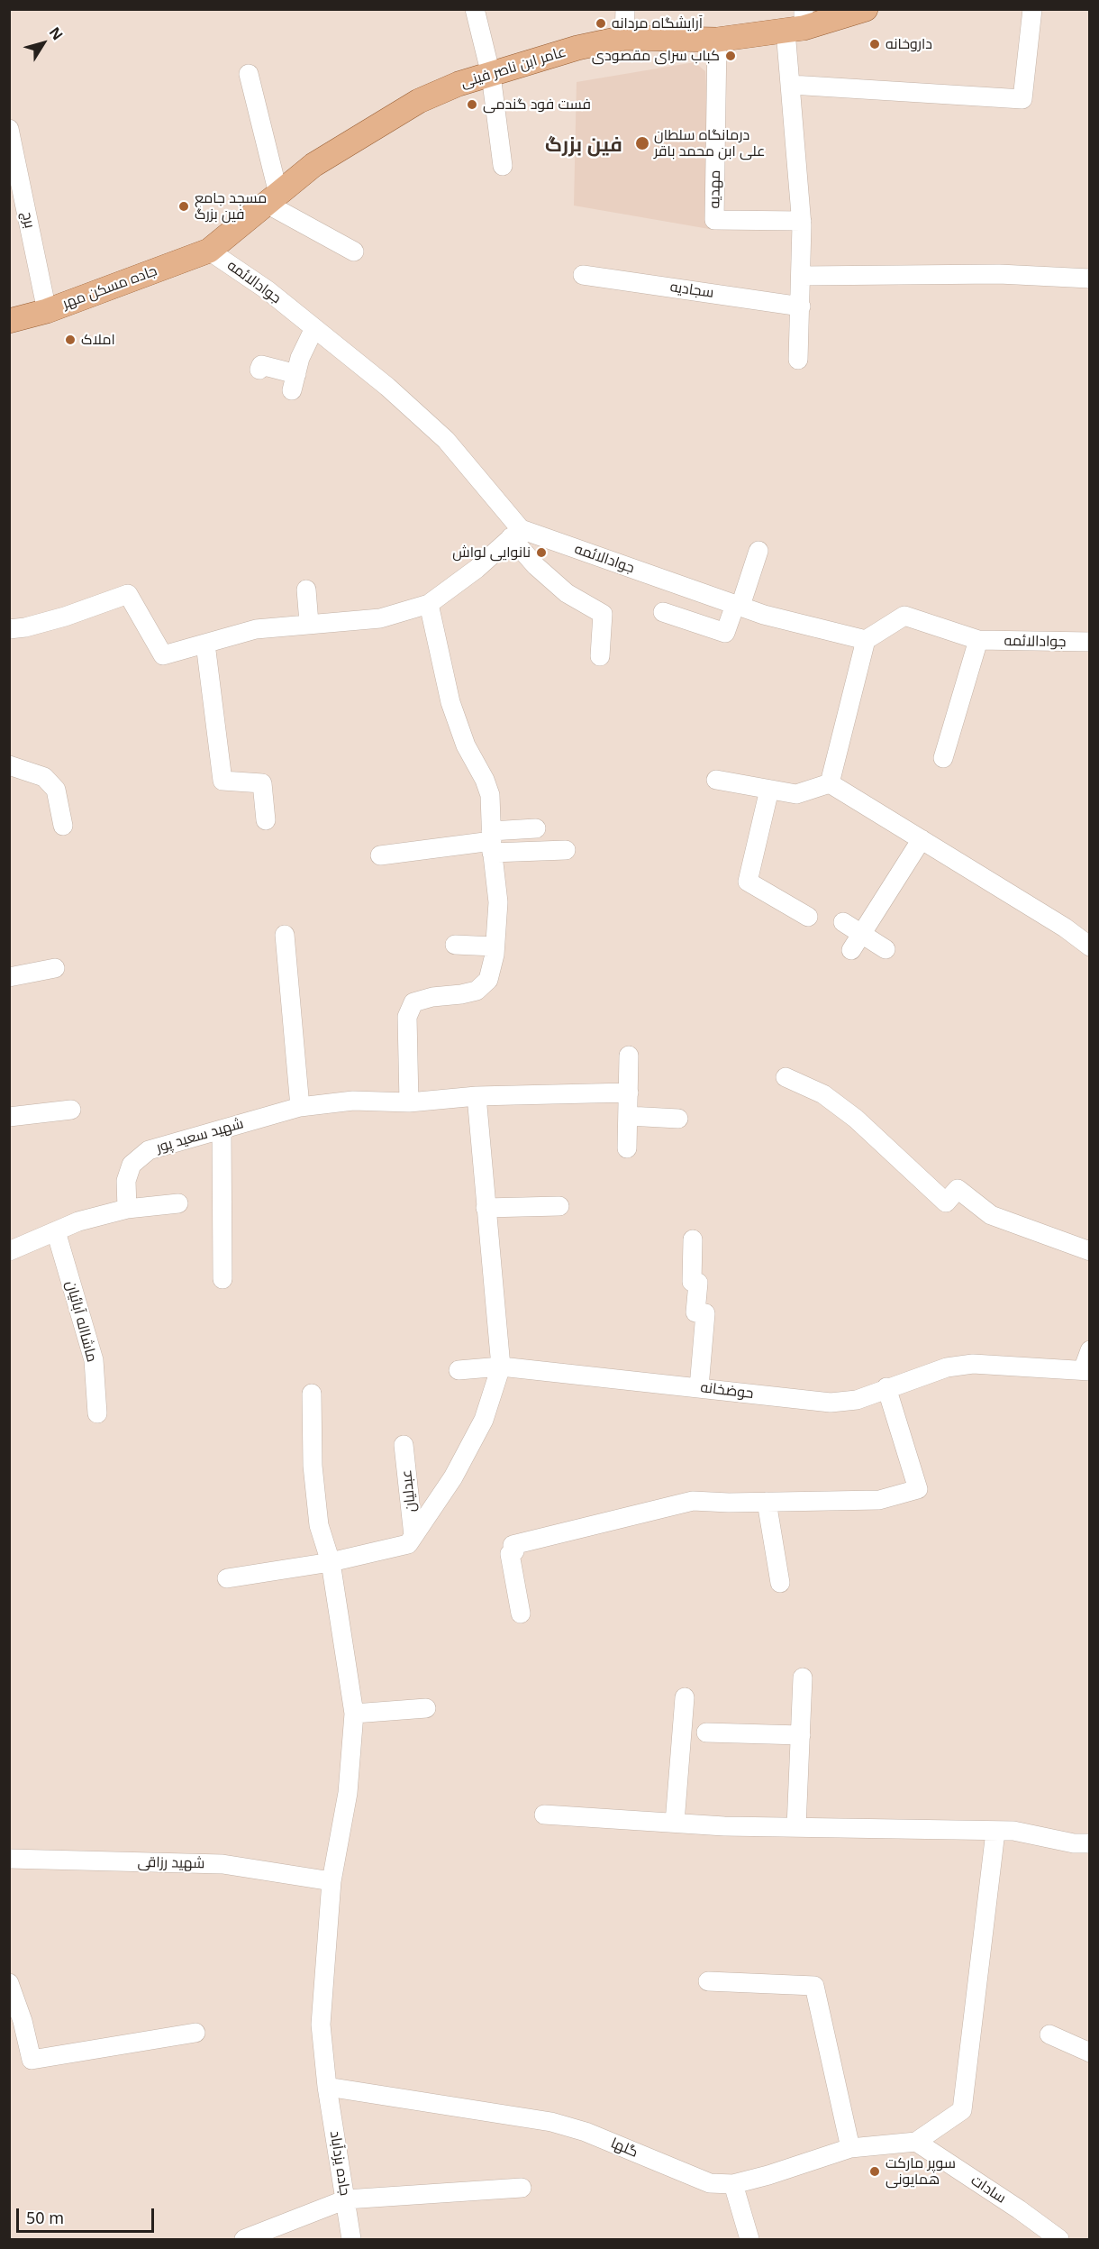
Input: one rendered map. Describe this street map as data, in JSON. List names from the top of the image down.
{
  "streets": {
    "main road": ["عامر ابن ناصر فینی", "جاده مسکن مهر"],
    "street": [
      "مهدیه",
      "برج",
      "جوادالائمه",
      "سجادیه",
      "شهید سعید پور",
      "ماشااله آبائیان",
      "حوضخانه",
      "عبدلیان",
      "شهید رزاقی",
      "گلها",
      "جاده یزدآباد",
      "سادات"
    ]
  },
  "crossings": [
    ["عامر ابن ناصر فینی", "مهدیه"],
    ["عامر ابن ناصر فینی", "جوادالائمه"],
    ["عامر ابن ناصر فینی", "جاده مسکن مهر"],
    ["برج", "جاده مسکن مهر"],
    ["جوادالائمه", "جاده مسکن مهر"],
    ["شهید رزاقی", "جاده یزدآباد"],
    ["گلها", "جاده یزدآباد"],
    ["گلها", "سادات"]
  ],
  "districts": ["فین بزرگ"],
  "places": [
    "آرایشگاه مردانه",
    "داروخانه",
    "کباب سرای مقصودی",
    "فست فود گندمی",
    "درمانگاه سلطان علی ابن محمد باقر",
    "مسجد جامع فین بزرگ",
    "املاک",
    "نانوایی لواش",
    "سوپر مارکت همایونی"
  ],
  "scale_bar": "50 m",
  "north": "top right"
}
